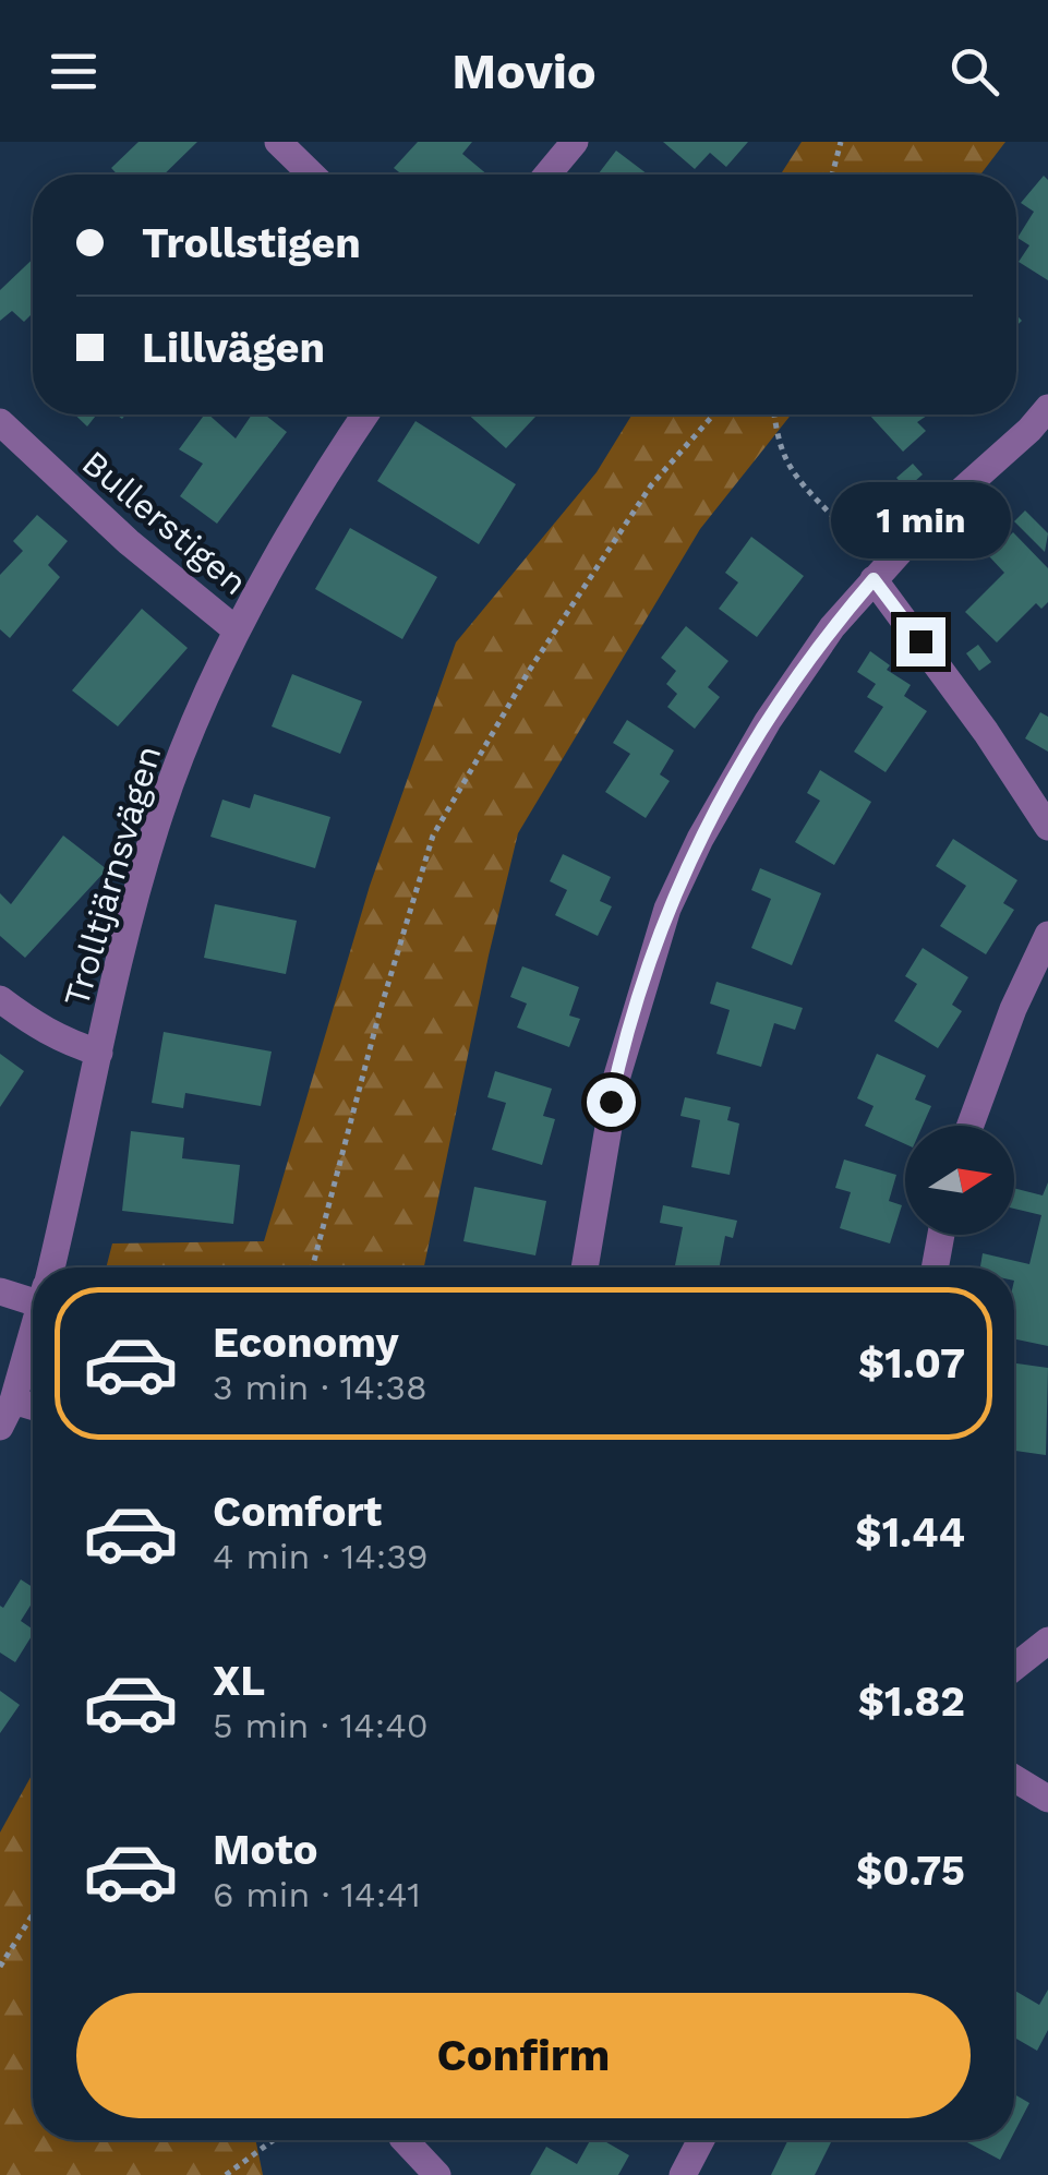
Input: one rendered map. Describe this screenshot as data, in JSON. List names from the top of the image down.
{
  "streets": {
    "street": ["Bullerstigen", "Trolltjärnsvägen"]
  },
  "crossings": [
    ["Bullerstigen", "Trolltjärnsvägen"]
  ],
  "north": "right",
  "page": {
    "header": "Movio",
    "banner": ["Trollstigen", "Lillvägen"],
    "bubble": "1 min",
    "list": [
      {
        "name": "Economy",
        "note": "3 min · 14:38",
        "value": "$1.07"
      },
      {
        "name": "Comfort",
        "note": "4 min · 14:39",
        "value": "$1.44"
      },
      {
        "name": "XL",
        "note": "5 min · 14:40",
        "value": "$1.82"
      },
      {
        "name": "Moto",
        "note": "6 min · 14:41",
        "value": "$0.75"
      }
    ],
    "buttons": "Confirm"
  }
}
